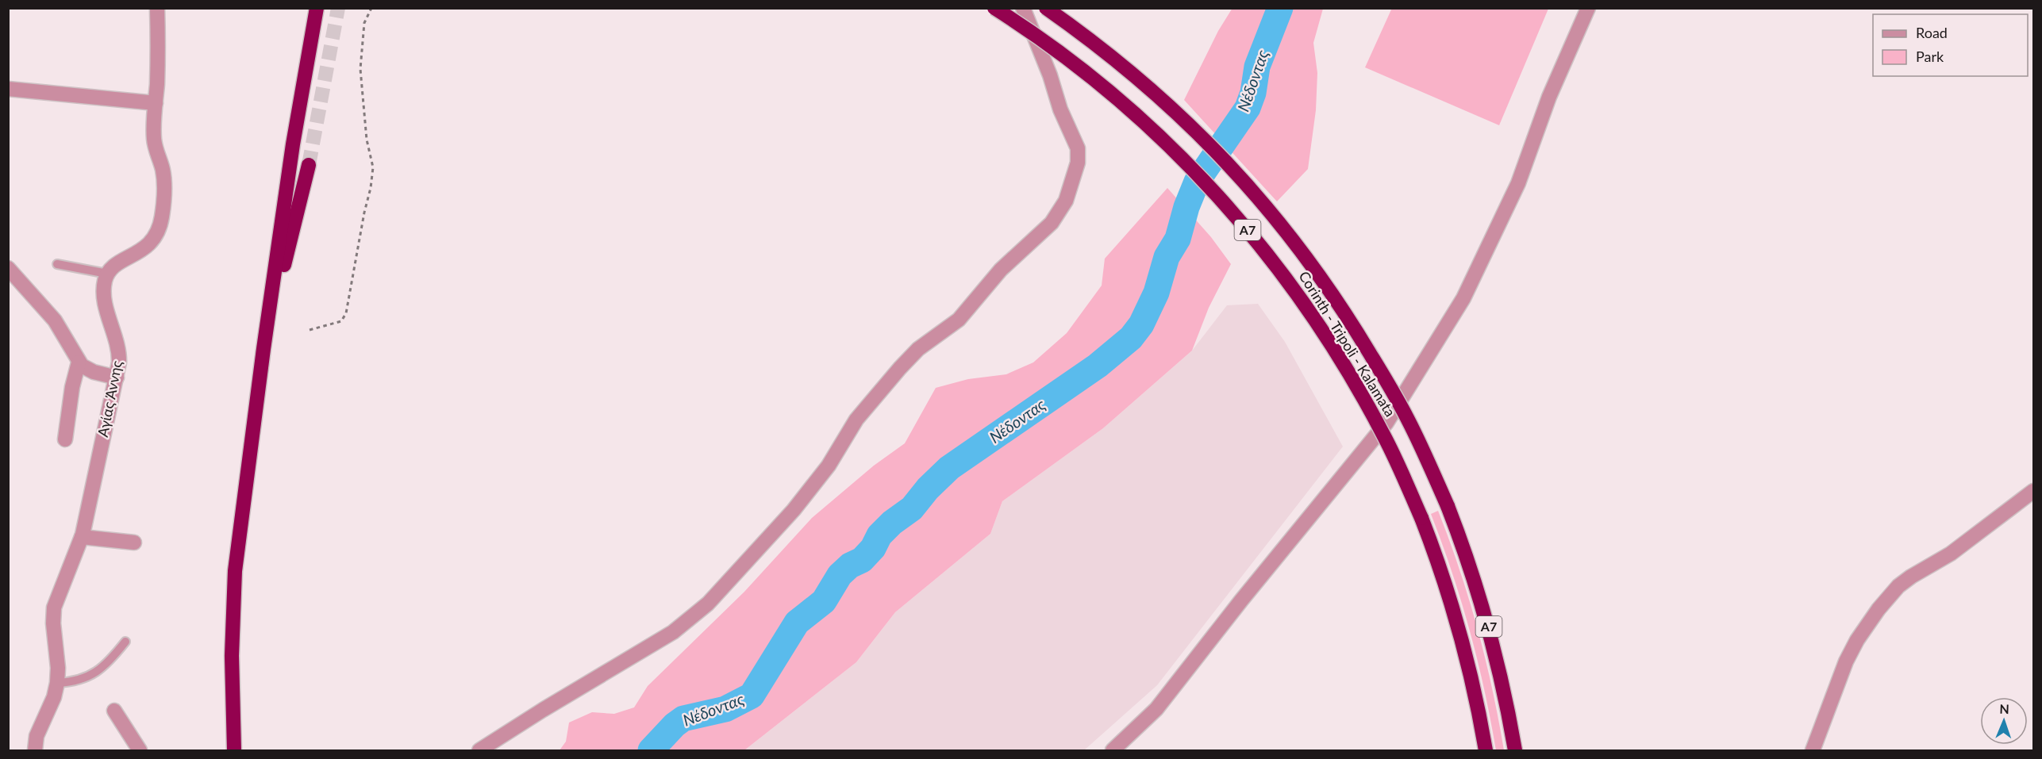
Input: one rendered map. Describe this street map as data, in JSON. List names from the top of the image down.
{
  "streets": {
    "highway": ["Α7", "Corinth - Tripoli - Kalamata"],
    "street": ["Αγίας Άννης"]
  },
  "water": ["Νέδoντας"],
  "legend": ["Road", "Park"],
  "north": "top"
}
